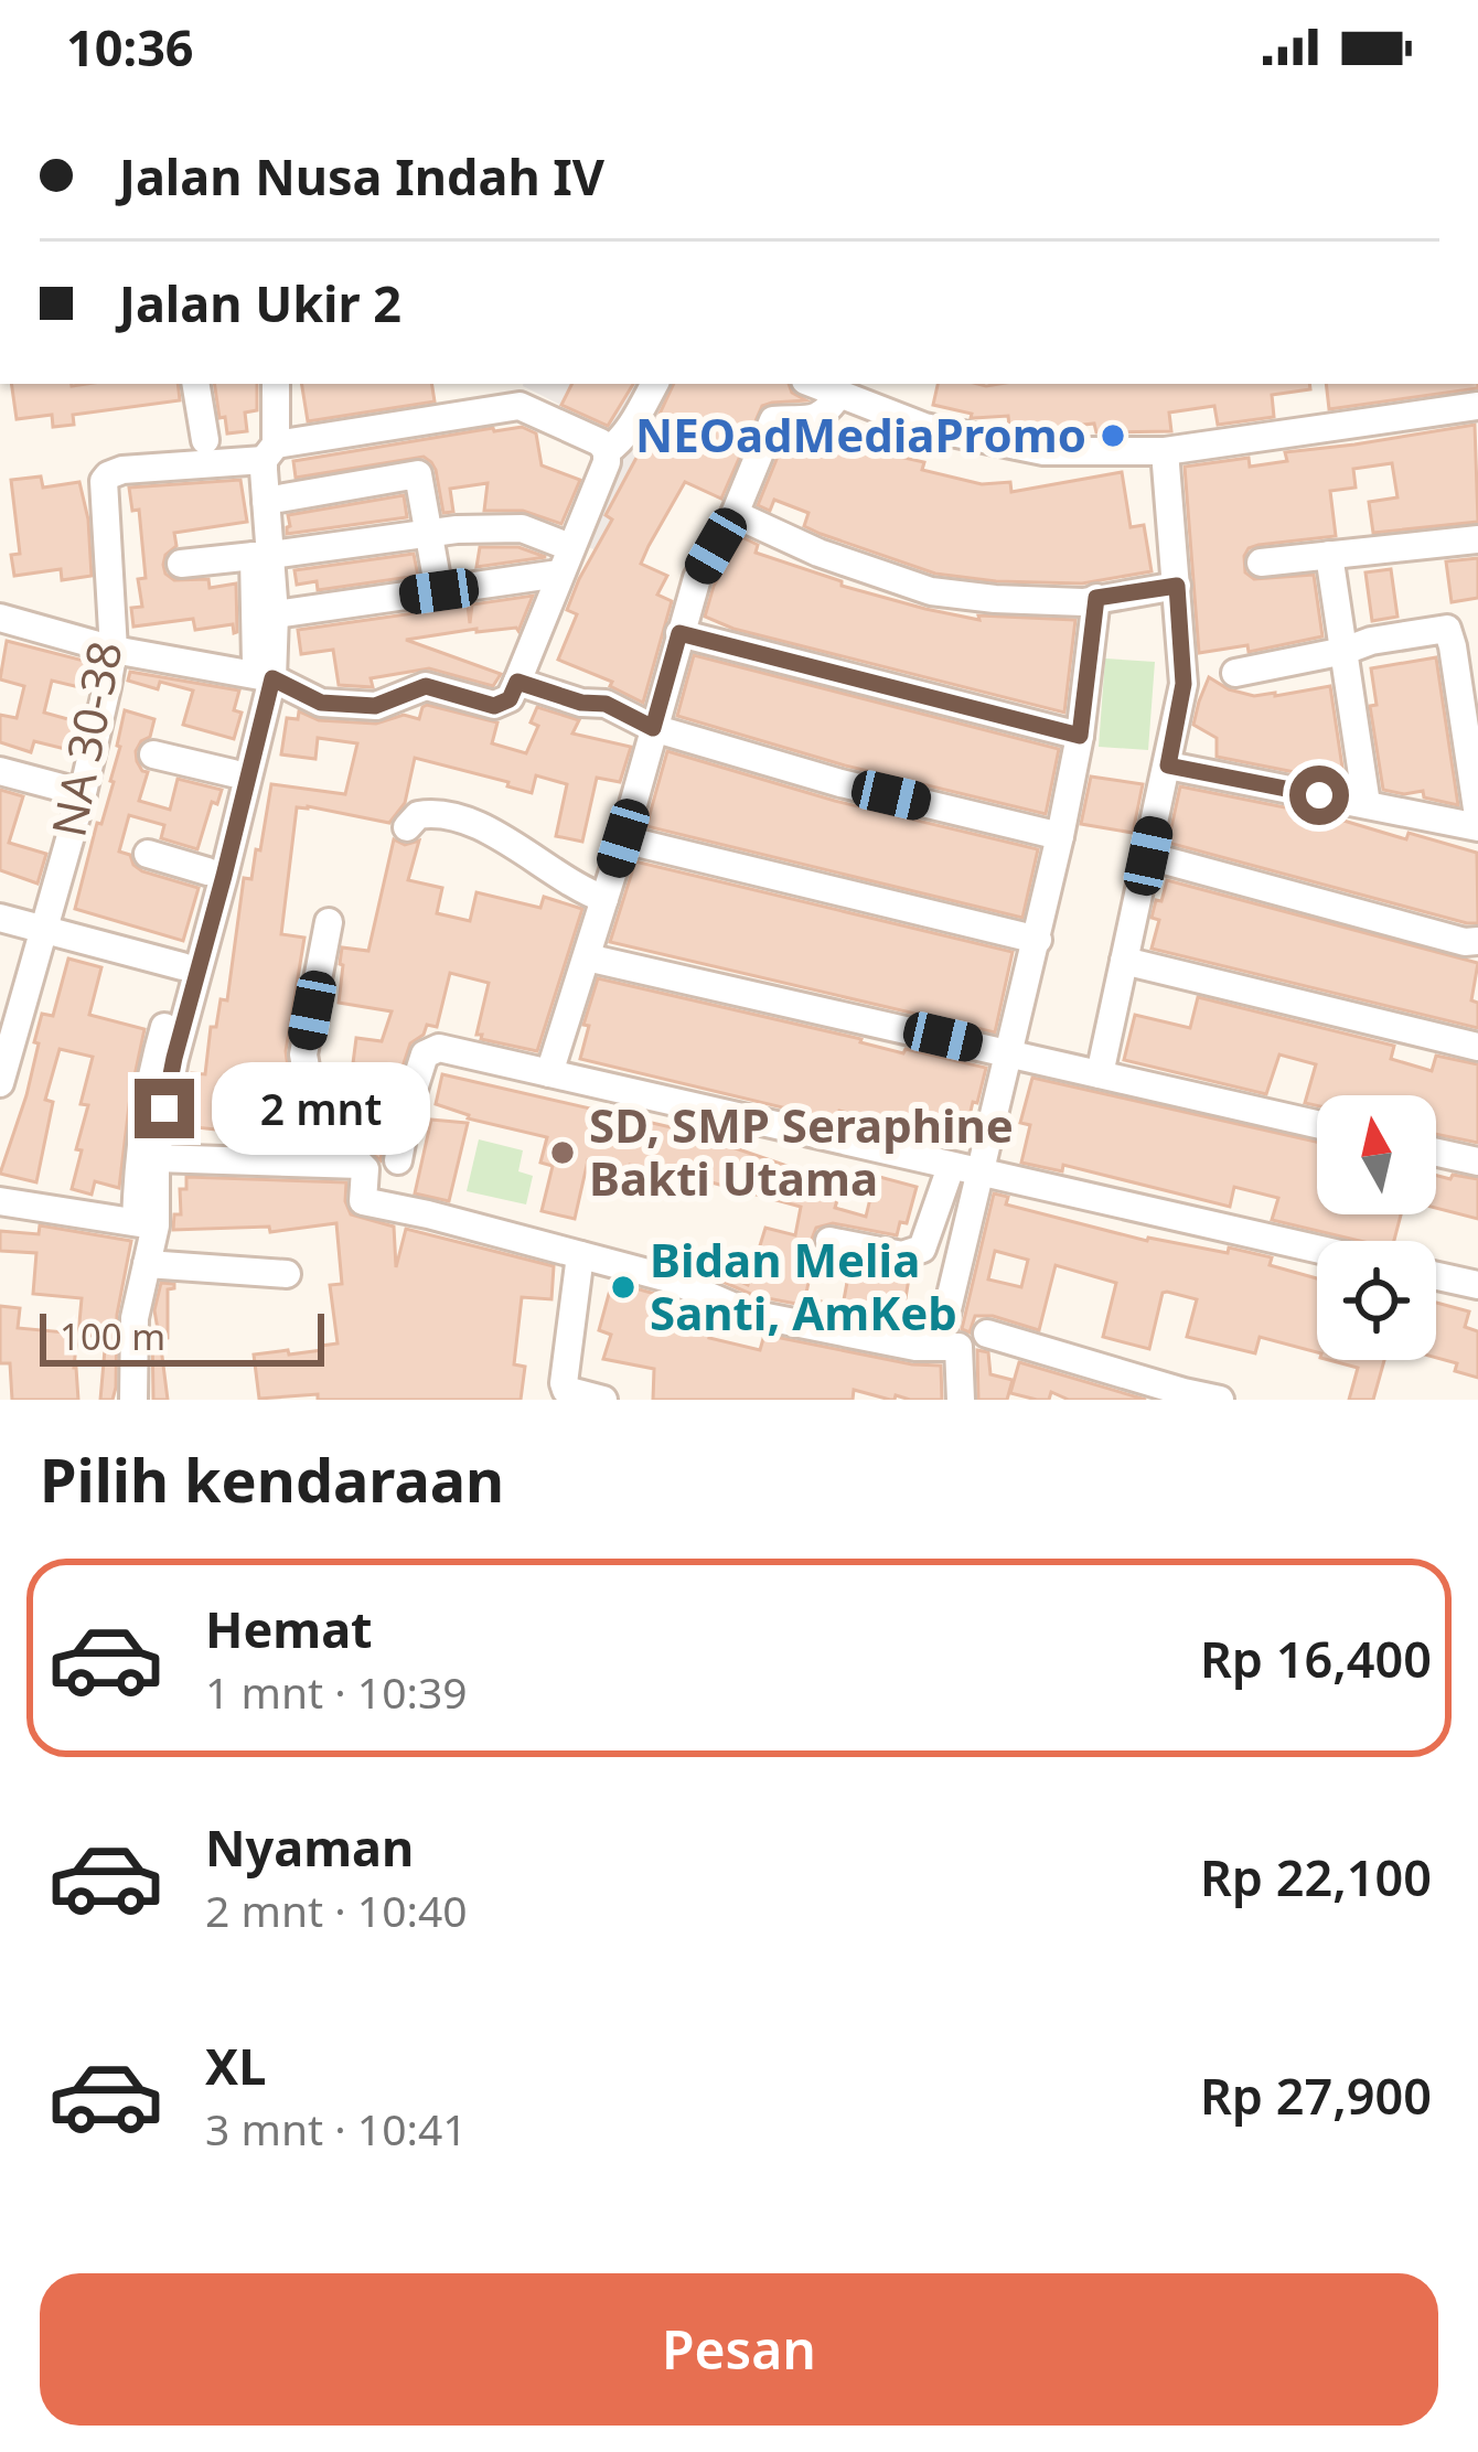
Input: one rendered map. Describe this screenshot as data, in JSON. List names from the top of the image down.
{
  "streets": {
    "street": ["NA 30-38"]
  },
  "places": ["NEOadMediaPromo", "SD, SMP Seraphine Bakti Utama", "Bidan Melia Santi, AmKeb"],
  "scale_bar": "100 m",
  "north": "top",
  "page": {
    "status": "10:36",
    "banner": ["Jalan Nusa Indah IV", "Jalan Ukir 2"],
    "bubble": "2 mnt",
    "scale": "100 m",
    "heading": "Pilih kendaraan",
    "list": [
      {
        "name": "Hemat",
        "note": "1 mnt · 10:39",
        "value": "Rp 16,400"
      },
      {
        "name": "Nyaman",
        "note": "2 mnt · 10:40",
        "value": "Rp 22,100"
      },
      {
        "name": "XL",
        "note": "3 mnt · 10:41",
        "value": "Rp 27,900"
      }
    ],
    "buttons": "Pesan"
  }
}
